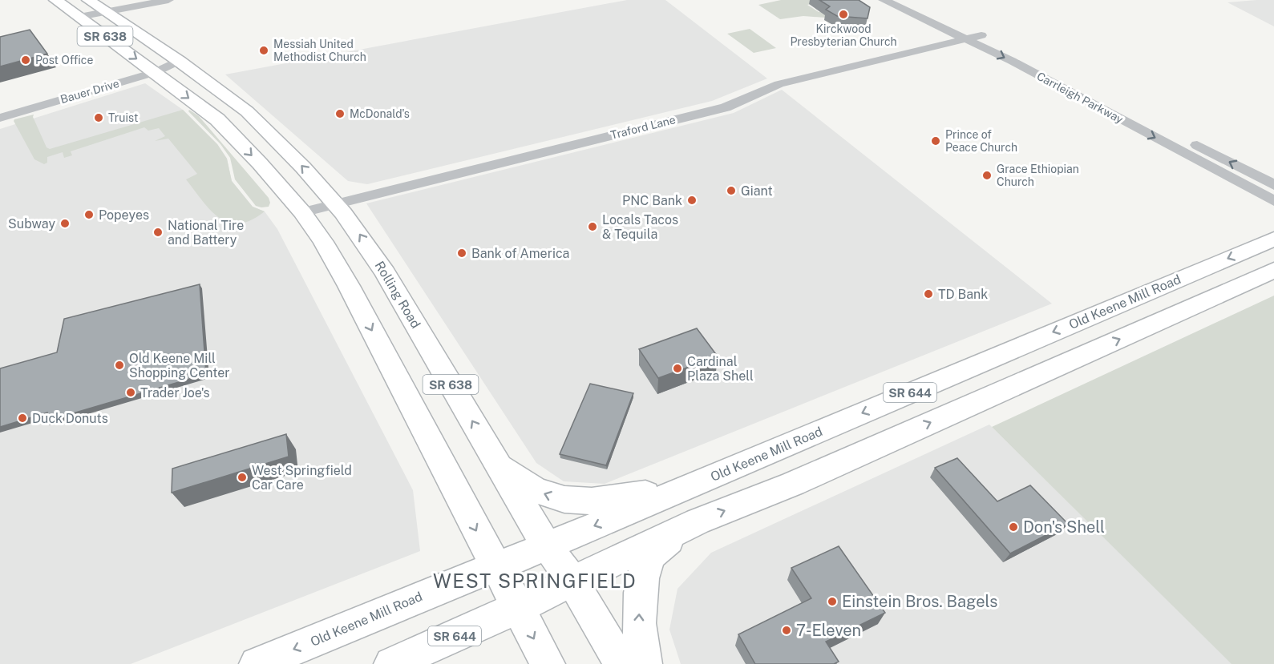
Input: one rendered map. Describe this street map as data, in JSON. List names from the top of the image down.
{
  "streets": {
    "main road": [
      "SR 638",
      "Rolling Road",
      "Old Keene Mill Road",
      "SR 644"
    ],
    "street": ["Bauer Drive", "Carrleigh Parkway", "Traford Lane"]
  },
  "crossings": [
    ["SR 638", "Bauer Drive"],
    ["SR 638", "Traford Lane"],
    ["SR 638", "Old Keene Mill Road"],
    ["SR 638", "SR 644"],
    ["Bauer Drive", "Rolling Road"],
    ["Carrleigh Parkway", "Traford Lane"],
    ["Traford Lane", "Rolling Road"],
    ["Rolling Road", "Old Keene Mill Road"],
    ["Rolling Road", "SR 644"]
  ],
  "districts": ["WEST SPRINGFIELD"],
  "places": [
    "Kirckwood Presbyterian Church",
    "Messiah United Methodist Church",
    "Post Office",
    "McDonald's",
    "Truist",
    "Prince of Peace Church",
    "Grace Ethiopian Church",
    "Giant",
    "PNC Bank",
    "Popeyes",
    "Subway",
    "Locals Tacos & Tequila",
    "National Tire and Battery",
    "Bank of America",
    "TD Bank",
    "Old Keene Mill Shopping Center",
    "Cardinal Plaza Shell",
    "Trader Joe's",
    "Duck Donuts",
    "West Springfield Car Care",
    "Don's Shell",
    "Einstein Bros. Bagels",
    "7-Eleven"
  ]
}
